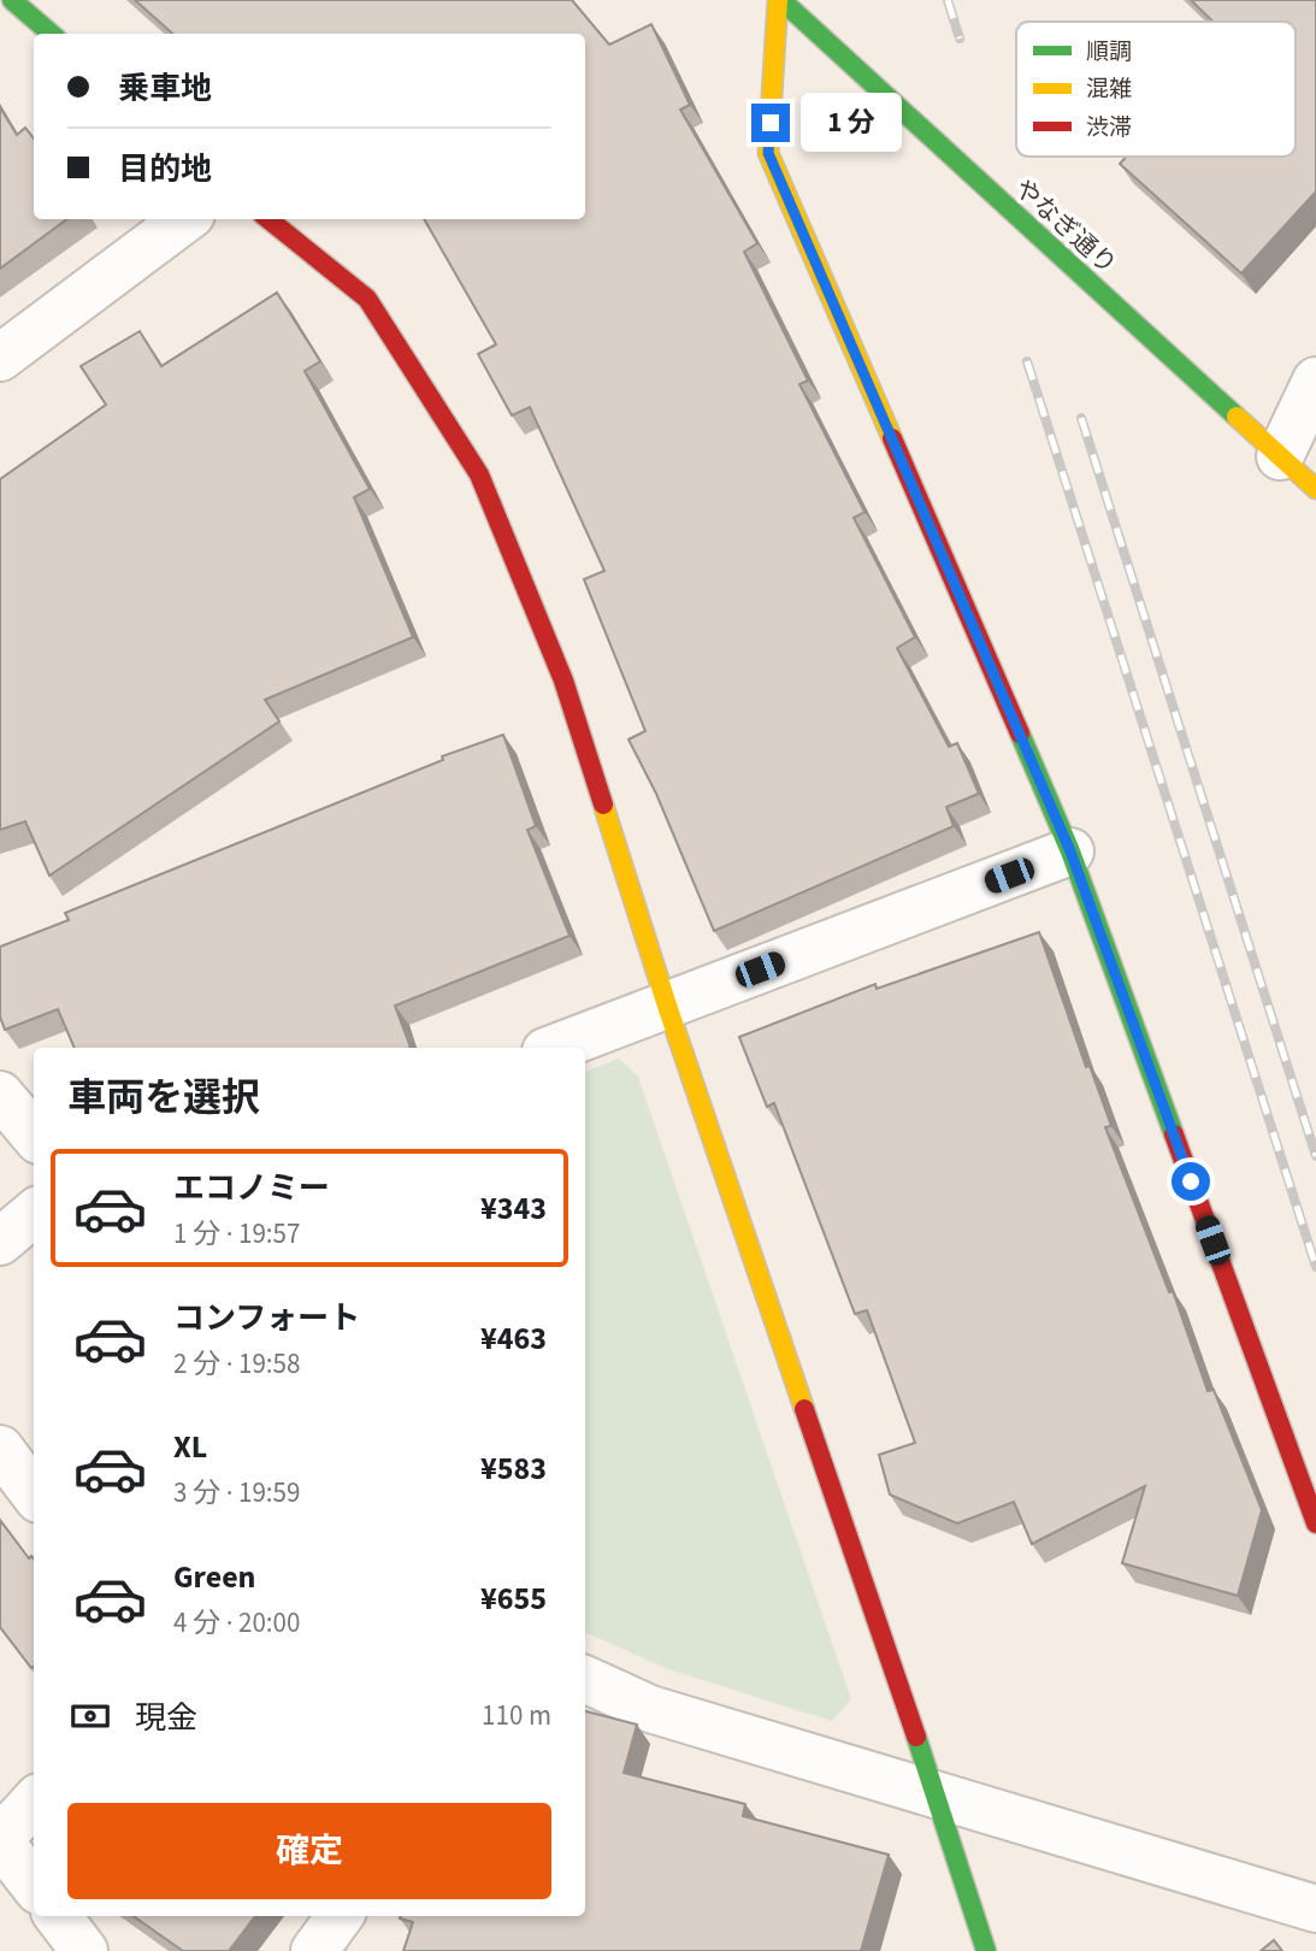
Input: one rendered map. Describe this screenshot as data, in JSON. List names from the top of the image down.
{
  "streets": {
    "street": ["やなぎ通り"]
  },
  "legend": ["順調", "混雑", "渋滞"],
  "page": {
    "banner": ["乗車地", "目的地"],
    "bubble": "1 分",
    "heading": "車両を選択",
    "list": [
      {
        "name": "エコノミー",
        "note": "1 分 · 19:57",
        "value": "¥343"
      },
      {
        "name": "コンフォート",
        "note": "2 分 · 19:58",
        "value": "¥463"
      },
      {
        "name": "XL",
        "note": "3 分 · 19:59",
        "value": "¥583"
      },
      {
        "name": "Green",
        "note": "4 分 · 20:00",
        "value": "¥655"
      }
    ],
    "pay": ["現金", "110 m"],
    "buttons": "確定"
  }
}
